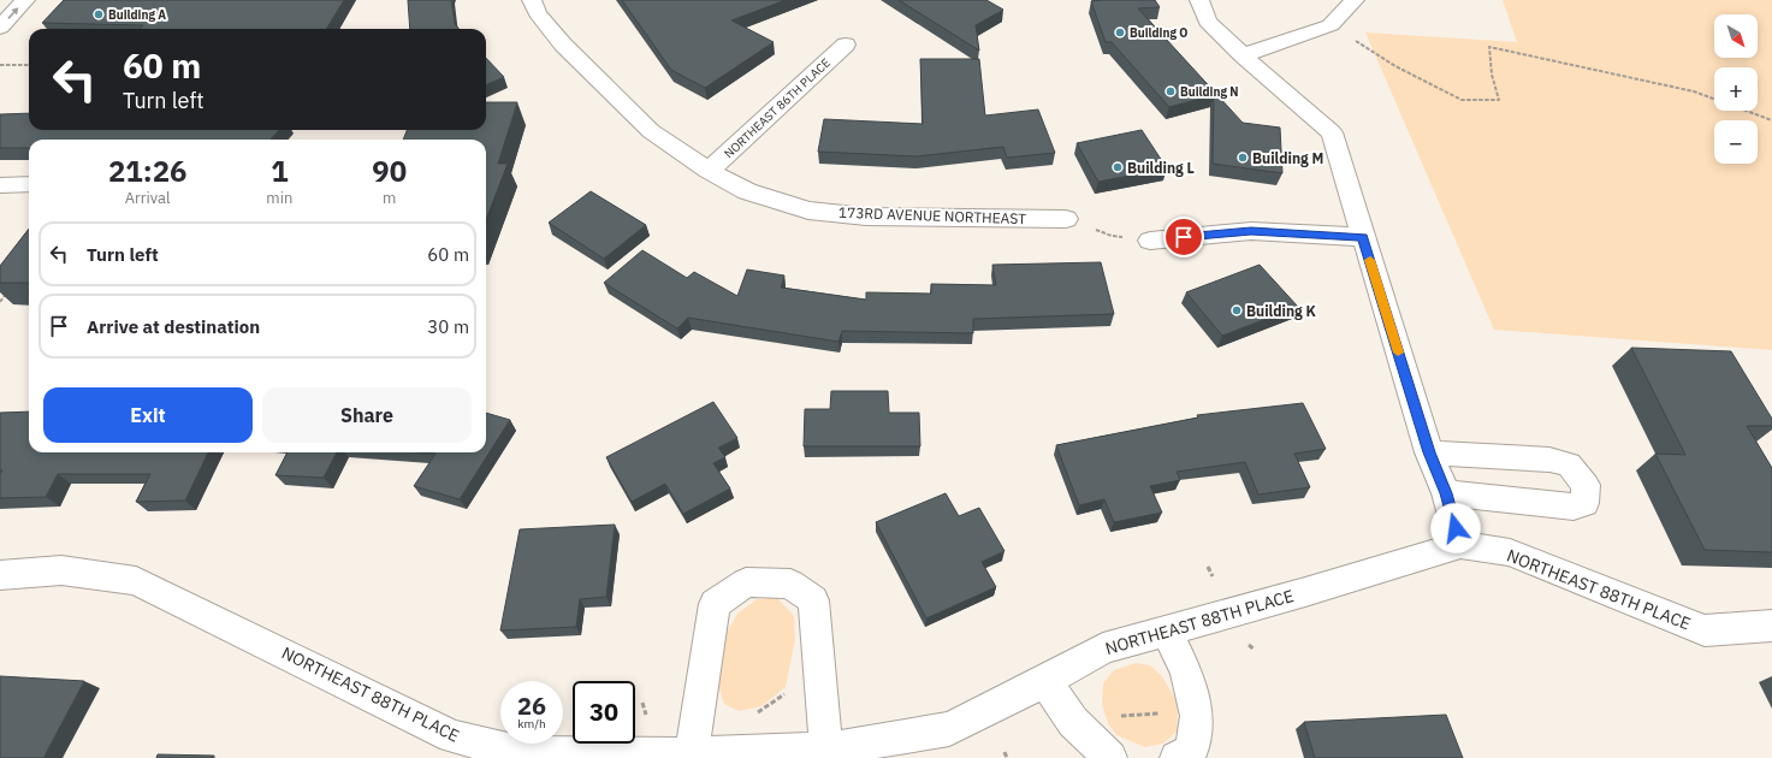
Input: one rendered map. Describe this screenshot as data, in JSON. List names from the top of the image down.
{
  "streets": {
    "street": ["NORTHEAST 86TH PLACE", "173RD AVENUE NORTHEAST", "NORTHEAST 88TH PLACE"]
  },
  "crossings": [
    ["NORTHEAST 86TH PLACE", "173RD AVENUE NORTHEAST"]
  ],
  "places": [
    "Building A",
    "Building O",
    "Building N",
    "Building M",
    "Building L",
    "Building K"
  ],
  "north": "bottom right",
  "page": {
    "map_buttons": ["+", "−"],
    "turn": ["60 m", "Turn left"],
    "eta": [
      "21:26",
      "Arrival",
      "1",
      "min",
      "90",
      "m"
    ],
    "list": [
      {
        "name": "Turn left",
        "value": "60 m"
      },
      {
        "name": "Arrive at destination",
        "value": "30 m"
      }
    ],
    "buttons": ["Exit", "Share"],
    "speed": "26 km/h",
    "limit": "30"
  }
}
